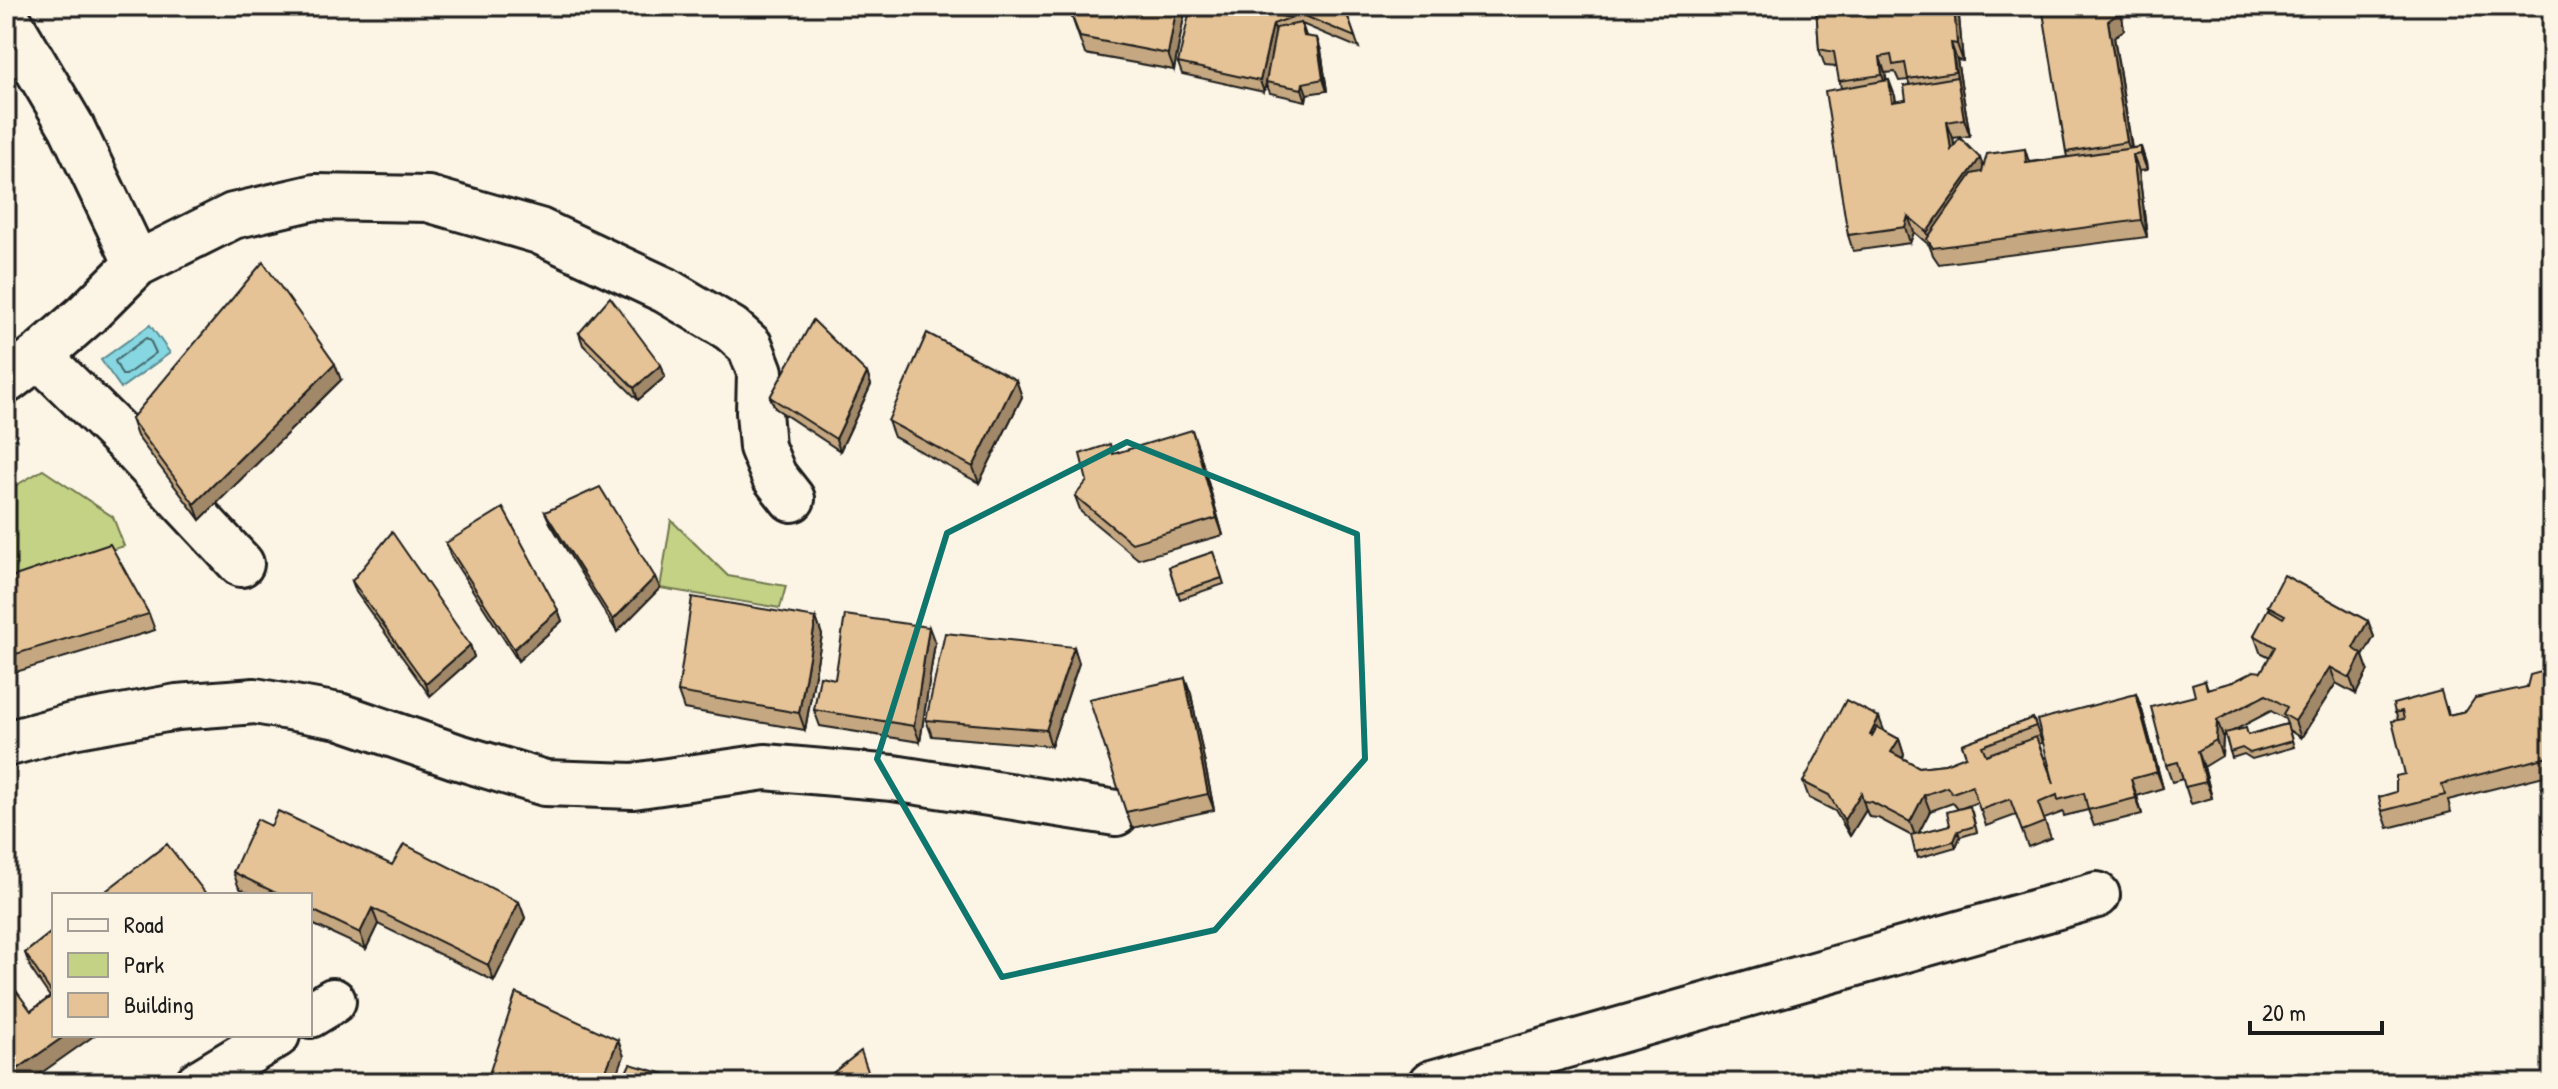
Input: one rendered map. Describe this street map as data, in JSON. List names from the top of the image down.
{
  "legend": ["Road", "Park", "Building"],
  "scale_bar": "20 m"
}
